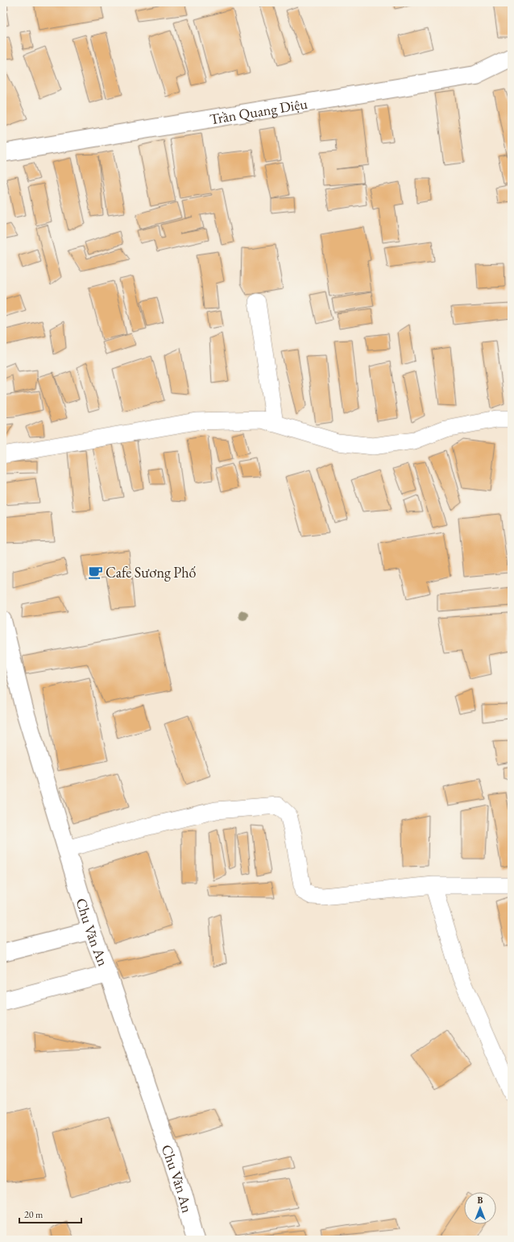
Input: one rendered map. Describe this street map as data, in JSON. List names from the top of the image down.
{
  "streets": {
    "street": ["Trần Quang Diệu", "Chu Văn An"]
  },
  "places": {
    "cafe": ["Cafe Sương Phố"]
  },
  "scale_bar": "20 m",
  "north": "top"
}
